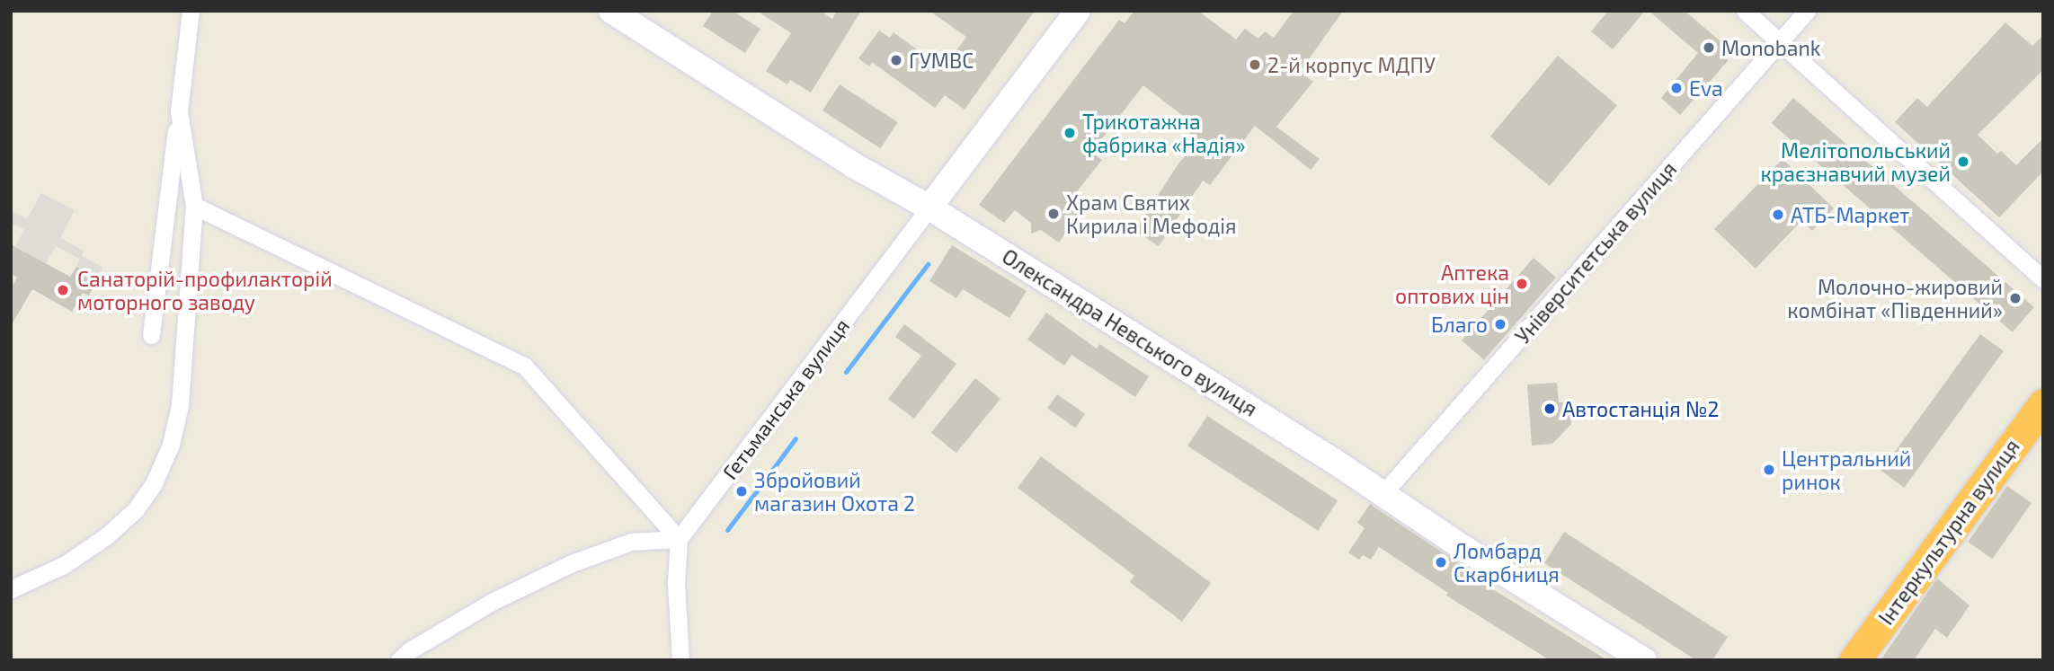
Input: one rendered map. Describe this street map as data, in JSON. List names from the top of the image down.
{
  "streets": {
    "highway": ["Інтеркультурна вулиця"],
    "main road": ["Олександра Невського вулиця", "Гетьманська вулиця"],
    "street": ["Університетська вулиця"]
  },
  "crossings": [
    ["Університетська вулиця", "Олександра Невського вулиця"],
    ["Олександра Невського вулиця", "Гетьманська вулиця"]
  ],
  "places": [
    "Monobank",
    "ГУМВС",
    "2-й корпус МДПУ",
    "Eva",
    "Трикотажна фабрика «Надія»",
    "Мелітопольський краєзнавчий музей",
    "Храм Святих Кирила і Мефодія",
    "АТБ-Маркет",
    "Аптека оптових цін",
    "Санаторій-профилакторій моторного заводу",
    "Молочно-жировий комбінат «Південний»",
    "Благо",
    "Автостанція №2",
    "Центральний ринок",
    "Збройовий магазин Охота 2",
    "Ломбард Скарбниця"
  ]
}
